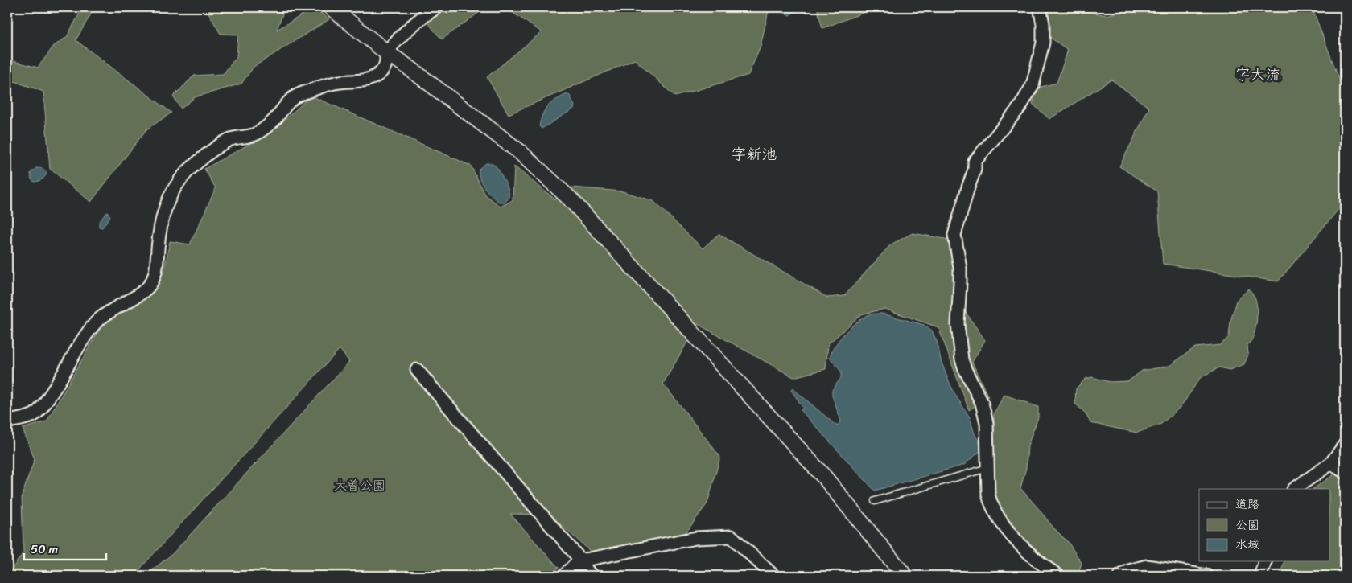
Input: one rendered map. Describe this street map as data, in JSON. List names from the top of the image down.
{
  "districts": ["字大流", "字新池"],
  "parks": ["大曽公園"],
  "legend": ["道路", "公園", "水域"],
  "scale_bar": "50 m"
}
